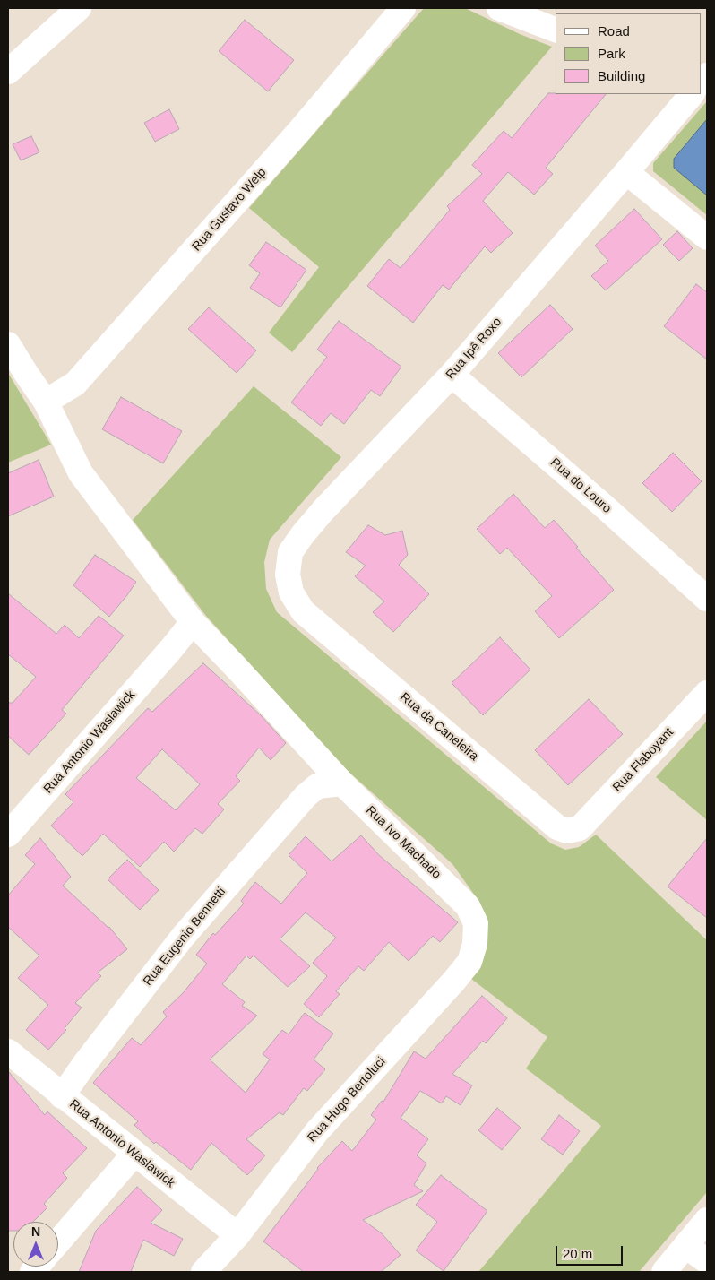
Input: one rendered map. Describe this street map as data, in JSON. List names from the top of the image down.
{
  "streets": {
    "street": [
      "Rua Gustavo Welp",
      "Rua Ipê Roxo",
      "Rua do Louro",
      "Rua da Caneleira",
      "Rua Antonio Waslawick",
      "Rua Flaboyant",
      "Rua Ivo Machado",
      "Rua Eugenio Bennetti",
      "Rua Hugo Bertoluci"
    ]
  },
  "crossings": [
    ["Rua Gustavo Welp", "Rua Ivo Machado"],
    ["Rua Ipê Roxo", "Rua do Louro"],
    ["Rua Ipê Roxo", "Rua da Caneleira"],
    ["Rua da Caneleira", "Rua Flaboyant"],
    ["Rua Antonio Waslawick", "Rua Ivo Machado"],
    ["Rua Antonio Waslawick", "Rua Eugenio Bennetti"],
    ["Rua Antonio Waslawick", "Rua Hugo Bertoluci"],
    ["Rua Ivo Machado", "Rua Eugenio Bennetti"],
    ["Rua Ivo Machado", "Rua Hugo Bertoluci"]
  ],
  "legend": ["Road", "Park", "Building"],
  "scale_bar": "20 m",
  "north": "top"
}
